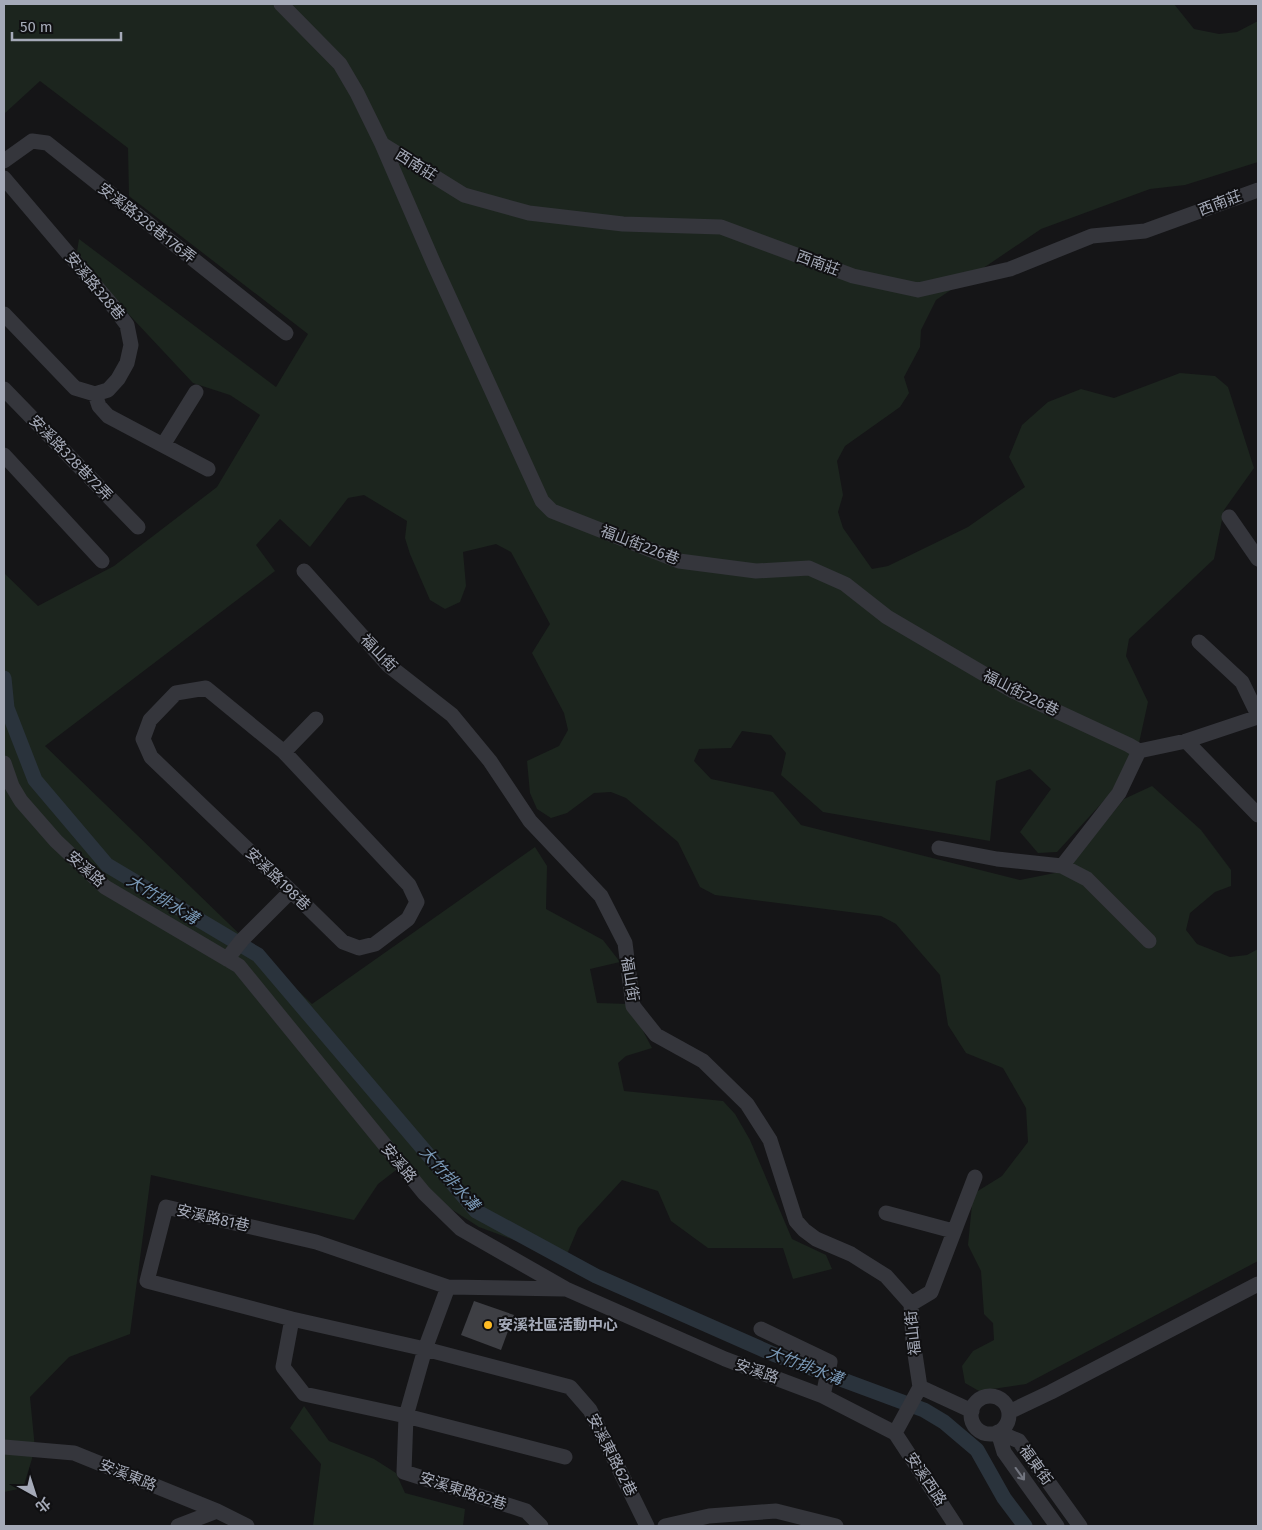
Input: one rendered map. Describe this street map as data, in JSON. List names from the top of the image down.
{
  "streets": {
    "street": [
      "西南莊",
      "安溪路328巷176弄",
      "安溪路328巷",
      "安溪路328巷72弄",
      "福山街226巷",
      "福山街",
      "安溪路",
      "安溪路198巷",
      "安溪路81巷",
      "安溪東路62巷",
      "福東街",
      "安溪東路",
      "安溪西路",
      "安溪東路82巷"
    ]
  },
  "crossings": [
    ["西南莊", "福山街226巷"],
    ["安溪路", "安溪路81巷"],
    ["安溪路", "安溪西路"],
    ["安溪路81巷", "安溪東路62巷"]
  ],
  "water": ["大竹排水溝"],
  "places": ["安溪社區活動中心"],
  "scale_bar": "50 m",
  "north": "bottom right"
}
